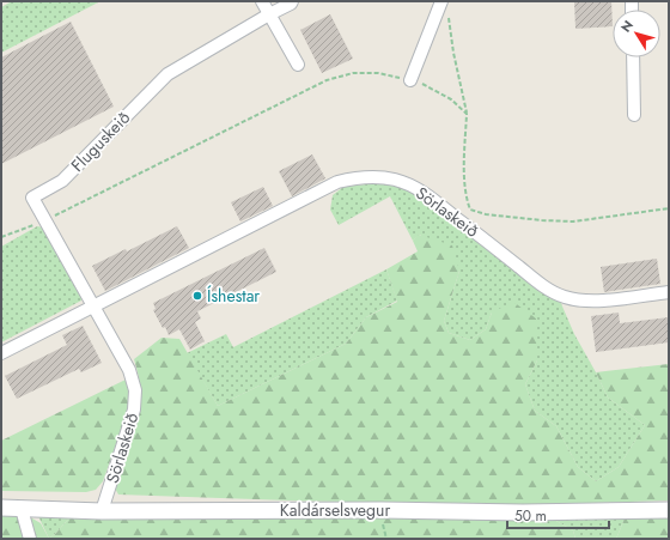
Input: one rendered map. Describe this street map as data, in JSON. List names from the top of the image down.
{
  "streets": {
    "street": ["Fluguskeið", "Sörlaskeið", "Kaldárselsvegur"]
  },
  "crossings": [
    ["Fluguskeið", "Sörlaskeið"],
    ["Sörlaskeið", "Kaldárselsvegur"]
  ],
  "places": ["Íshestar"],
  "scale_bar": "50 m",
  "north": "top left"
}
